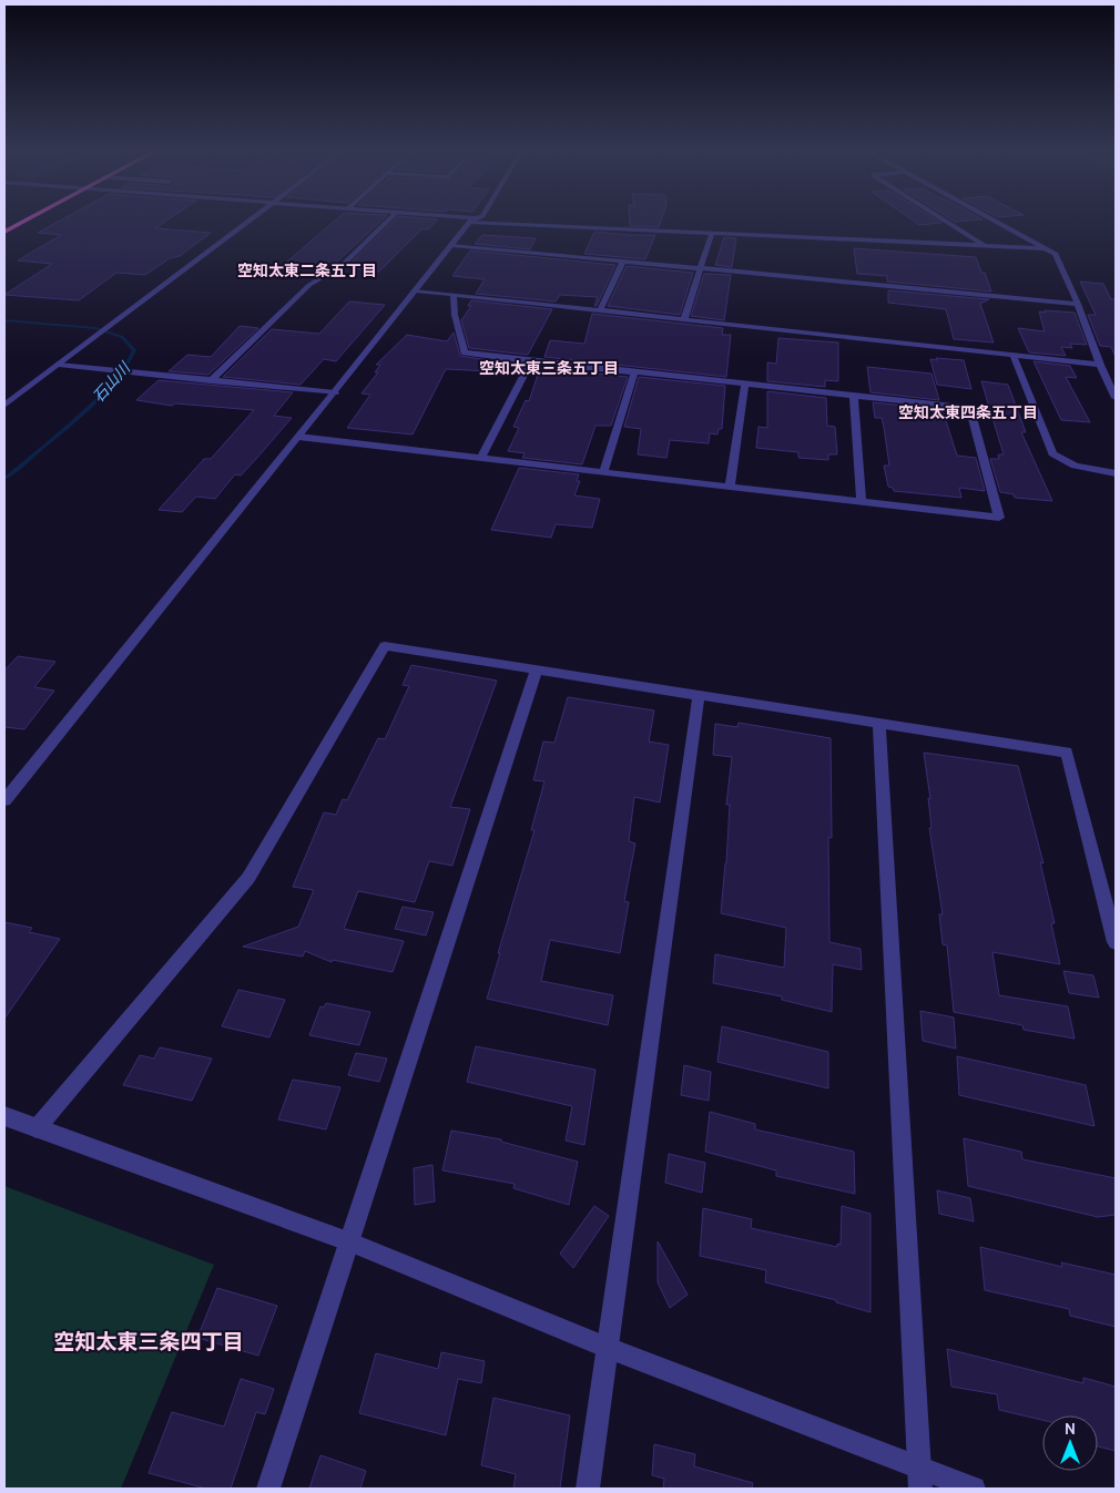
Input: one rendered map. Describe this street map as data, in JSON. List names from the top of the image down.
{
  "districts": [
    "空知太東二条五丁目",
    "空知太東三条五丁目",
    "空知太東四条五丁目",
    "空知太東三条四丁目"
  ],
  "water": ["石山川"],
  "north": "top"
}
